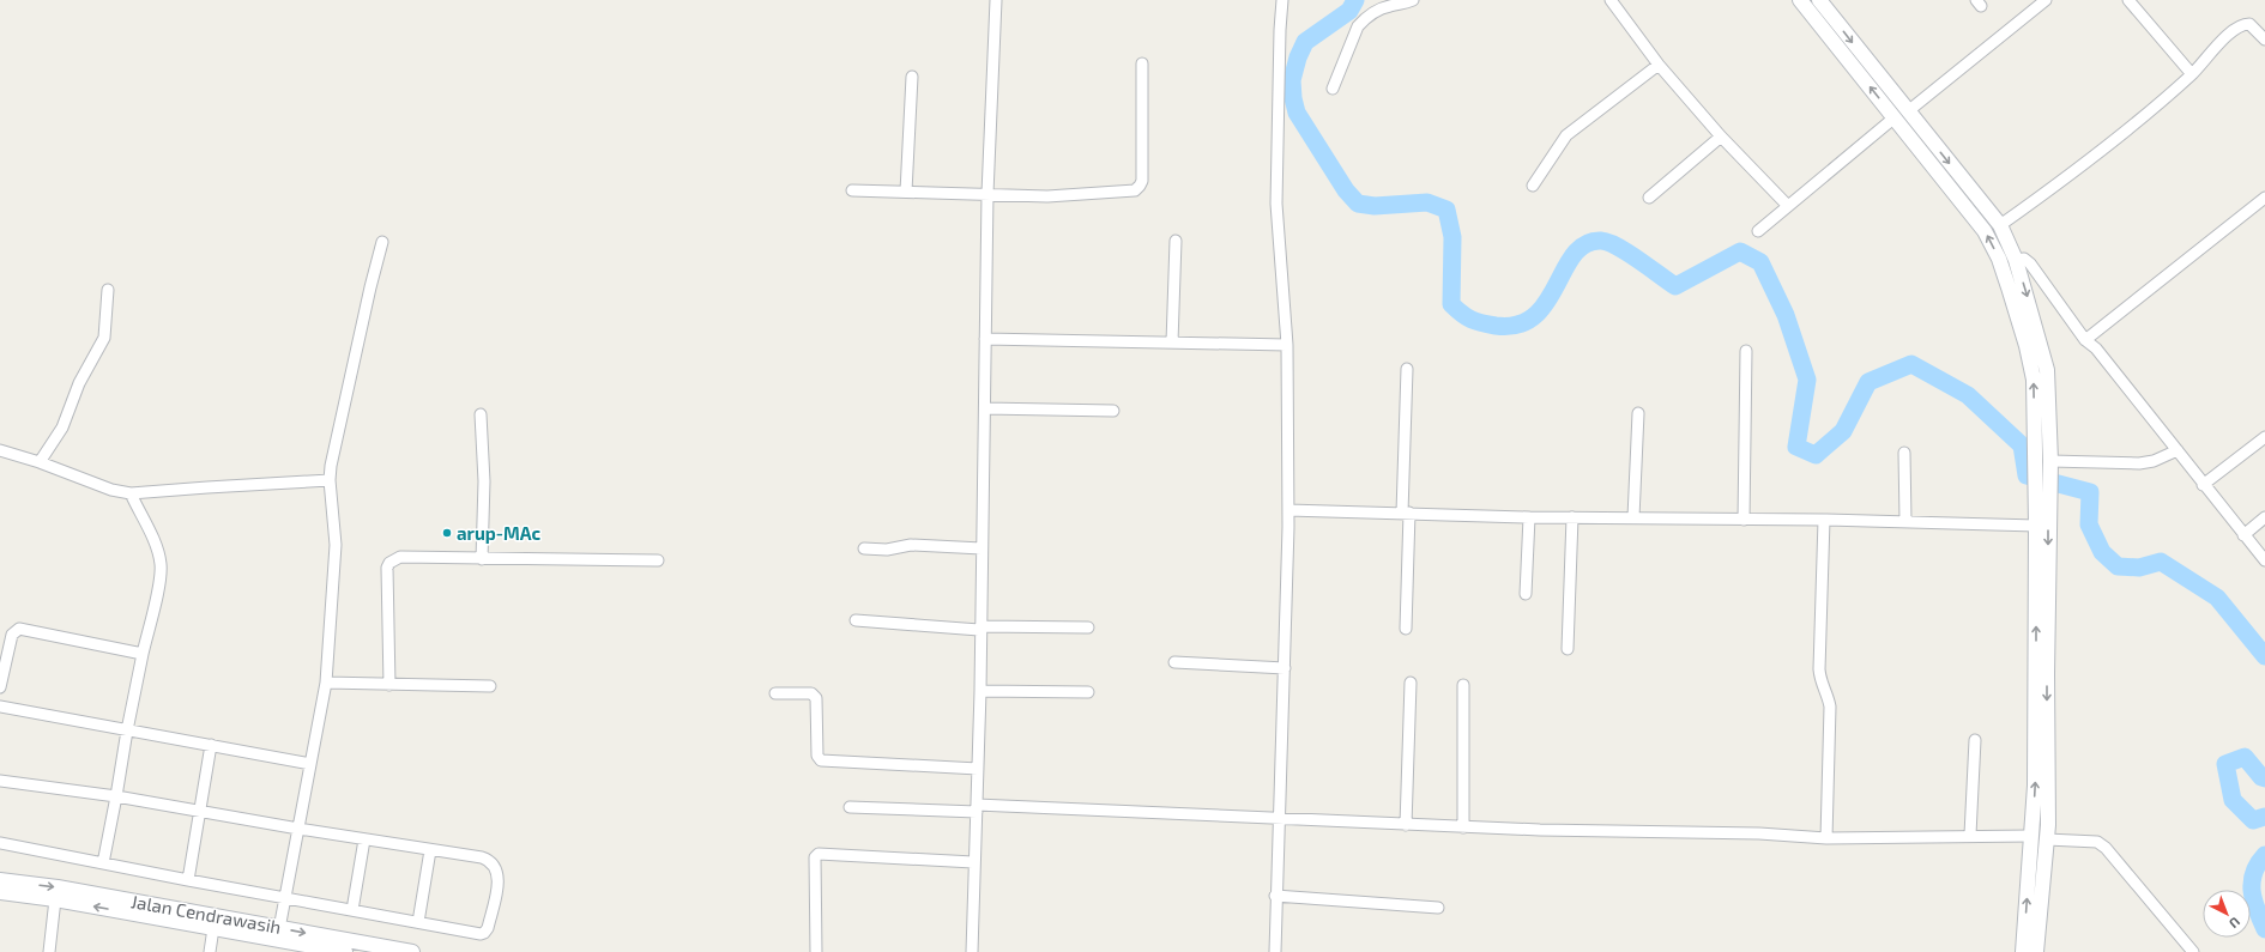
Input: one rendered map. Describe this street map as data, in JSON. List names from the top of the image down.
{
  "streets": {
    "street": ["Jalan Cendrawasih"]
  },
  "places": ["arup-MAc"],
  "north": "bottom right"
}
